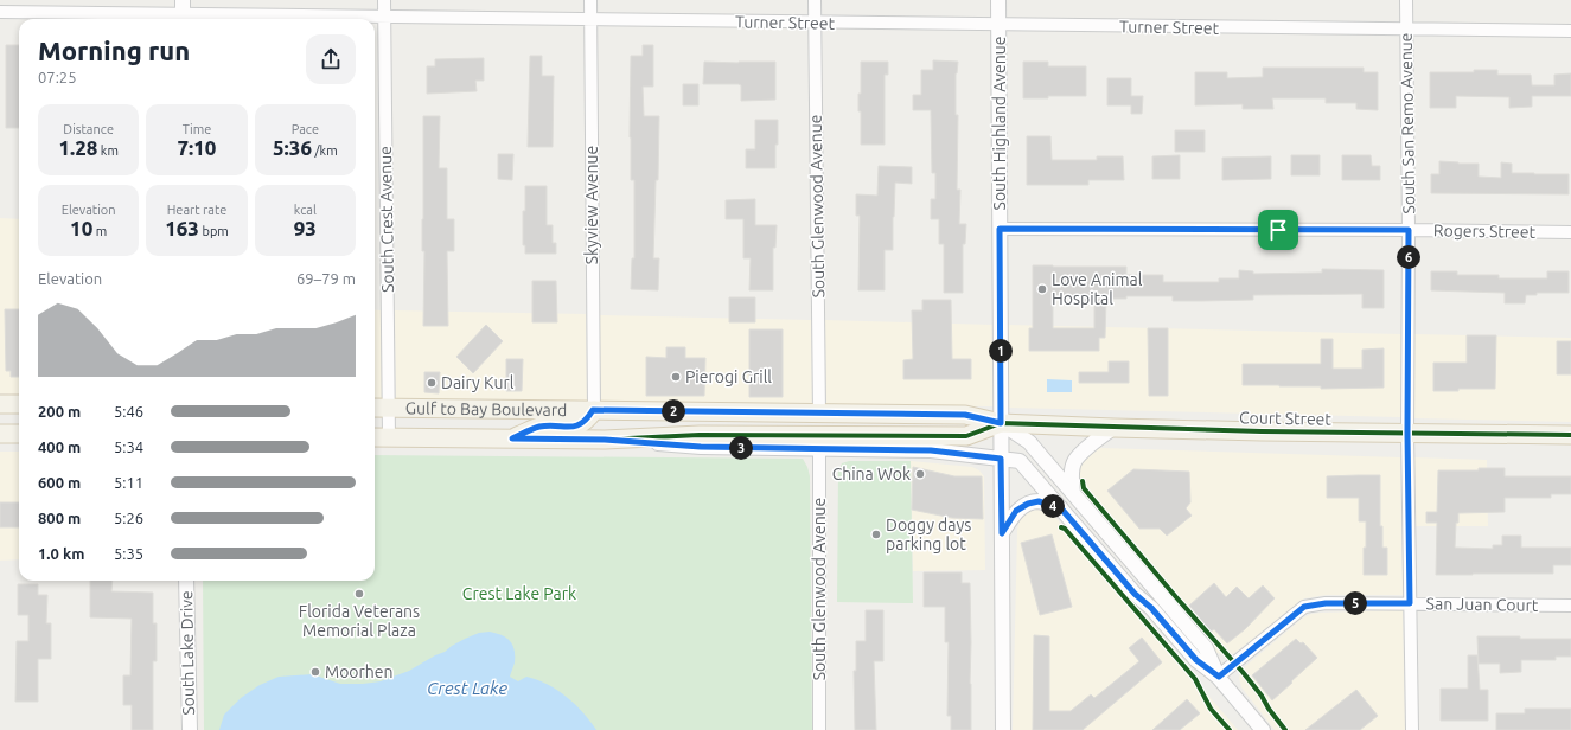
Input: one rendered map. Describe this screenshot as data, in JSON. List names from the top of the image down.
{
  "streets": {
    "main road": ["Gulf to Bay Boulevard", "Court Street"],
    "street": [
      "Turner Street",
      "South Highland Avenue",
      "South San Remo Avenue",
      "Skyview Avenue",
      "South Glenwood Avenue",
      "South Crest Avenue",
      "Rogers Street",
      "San Juan Court",
      "South Lake Drive"
    ]
  },
  "crossings": [
    ["Turner Street", "South Highland Avenue"],
    ["Turner Street", "South San Remo Avenue"],
    ["Turner Street", "Skyview Avenue"],
    ["Turner Street", "South Glenwood Avenue"],
    ["Turner Street", "South Crest Avenue"],
    ["South Highland Avenue", "Rogers Street"],
    ["South Highland Avenue", "Gulf to Bay Boulevard"],
    ["South Highland Avenue", "Court Street"],
    ["South San Remo Avenue", "Rogers Street"],
    ["South San Remo Avenue", "Court Street"],
    ["South San Remo Avenue", "San Juan Court"],
    ["Skyview Avenue", "Gulf to Bay Boulevard"],
    ["South Glenwood Avenue", "Gulf to Bay Boulevard"],
    ["South Crest Avenue", "Gulf to Bay Boulevard"],
    ["Gulf to Bay Boulevard", "Court Street"],
    ["Gulf to Bay Boulevard", "San Juan Court"]
  ],
  "water": ["Crest Lake"],
  "parks": ["Crest Lake Park"],
  "places": [
    "Love Animal Hospital",
    "Pierogi Grill",
    "Dairy Kurl",
    "China Wok",
    "Doggy days parking lot",
    "Florida Veterans Memorial Plaza",
    "Moorhen"
  ],
  "page": {
    "heading": ["Morning run", "07:25"],
    "stats": [
      ["Distance", "1.28 km"],
      ["Time", "7:10"],
      ["Pace", "5:36 /km"],
      ["Elevation", "10 m"],
      ["Heart rate", "163 bpm"],
      ["kcal", "93"]
    ],
    "pins": [
      "6",
      "1",
      "2",
      "3",
      "4",
      "5"
    ],
    "chart": ["Elevation", "69–79 m"],
    "list": [
      {
        "name": "200 m",
        "note": "5:46"
      },
      {
        "name": "400 m",
        "note": "5:34"
      },
      {
        "name": "600 m",
        "note": "5:11"
      },
      {
        "name": "800 m",
        "note": "5:26"
      },
      {
        "name": "1.0 km",
        "note": "5:35"
      }
    ]
  }
}
